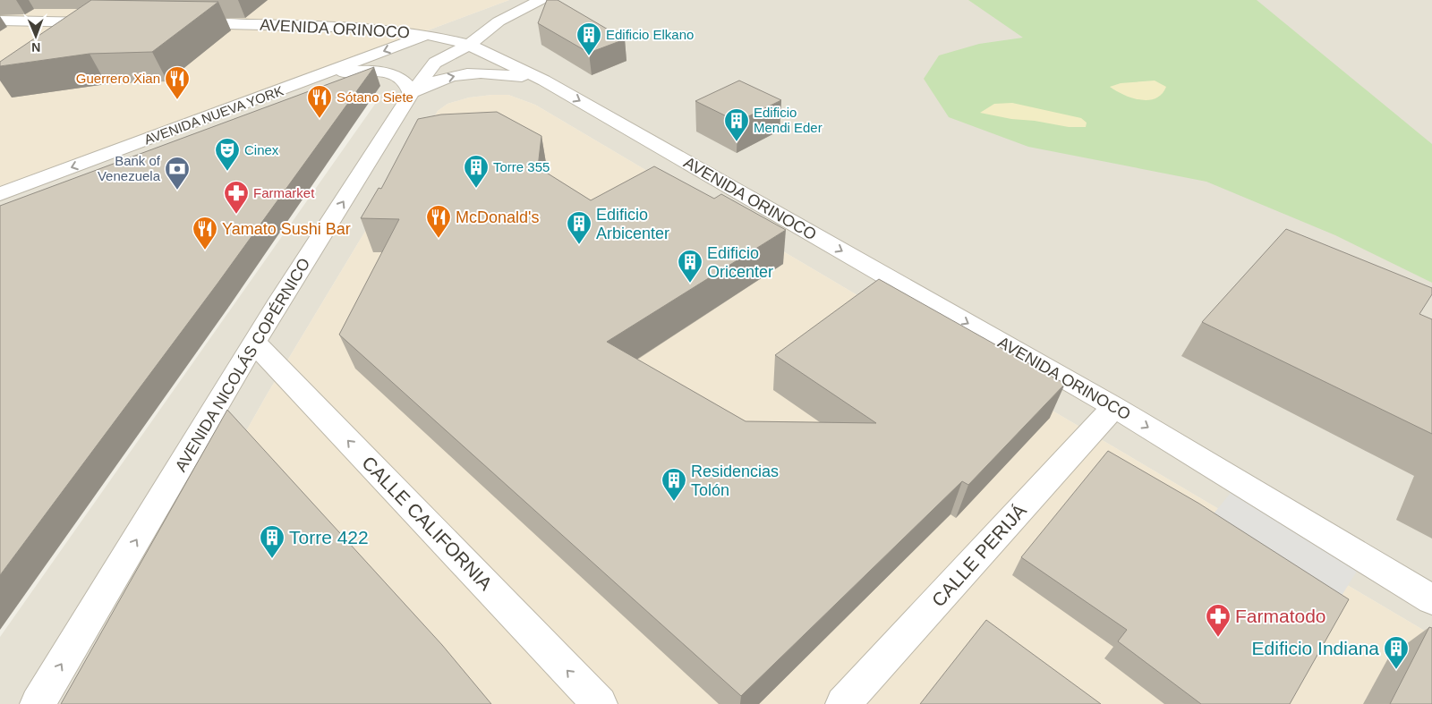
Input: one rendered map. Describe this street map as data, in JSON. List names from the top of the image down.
{
  "streets": {
    "street": [
      "AVENIDA ORINOCO",
      "AVENIDA NUEVA YORK",
      "AVENIDA NICOLÁS COPÉRNICO",
      "CALLE CALIFORNIA",
      "CALLE PERIJÁ"
    ]
  },
  "crossings": [
    ["AVENIDA ORINOCO", "AVENIDA NUEVA YORK"],
    ["AVENIDA ORINOCO", "AVENIDA NICOLÁS COPÉRNICO"],
    ["AVENIDA ORINOCO", "CALLE PERIJÁ"],
    ["AVENIDA NICOLÁS COPÉRNICO", "CALLE CALIFORNIA"]
  ],
  "one_way": ["AVENIDA ORINOCO", "AVENIDA NICOLÁS COPÉRNICO", "CALLE CALIFORNIA"],
  "places": {
    "building": [
      "Edificio Elkano",
      "Edificio Mendi Eder",
      "Torre 355",
      "Edificio Arbicenter",
      "Edificio Oricenter",
      "Residencias Tolón",
      "Torre 422",
      "Edificio Indiana"
    ],
    "restaurant": [
      "Guerrero Xian",
      "Sótano Siete",
      "McDonald's",
      "Yamato Sushi Bar"
    ],
    "theatre": ["Cinex"],
    "bank": ["Bank of Venezuela"],
    "pharmacy": ["Farmarket", "Farmatodo"]
  },
  "north": "bottom"
}
